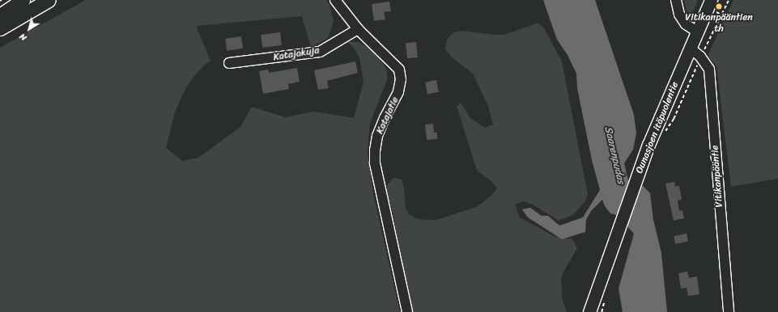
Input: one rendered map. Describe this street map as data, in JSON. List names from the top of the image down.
{
  "streets": {
    "main road": ["Ounasjoen itäpuolentie"],
    "street": ["Katajakuja", "Katajatie", "Vitikanpääntie"]
  },
  "crossings": [
    ["Katajakuja", "Katajatie"],
    ["Ounasjoen itäpuolentie", "Vitikanpääntie"]
  ],
  "water": ["Saarenpudas"],
  "places": ["Vitikanpääntien th"],
  "north": "bottom left"
}
